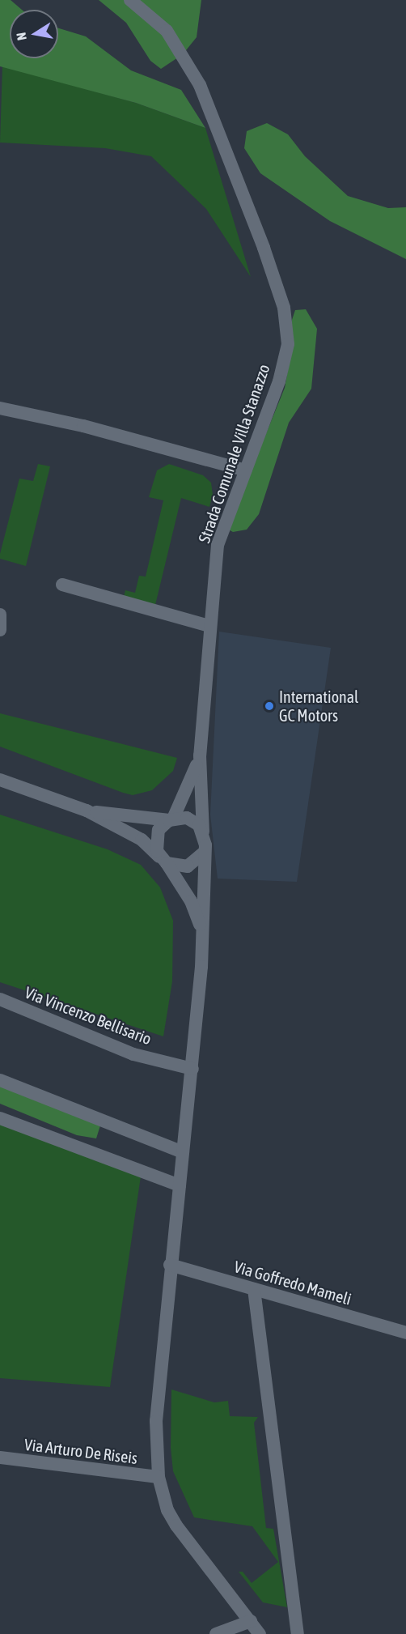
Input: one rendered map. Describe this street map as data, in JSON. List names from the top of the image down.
{
  "streets": {
    "street": [
      "Strada Comunale Villa Stanazzo",
      "Via Vincenzo Bellisario",
      "Via Goffredo Mameli",
      "Via Arturo De Riseis"
    ]
  },
  "places": ["International GC Motors"],
  "north": "left"
}
